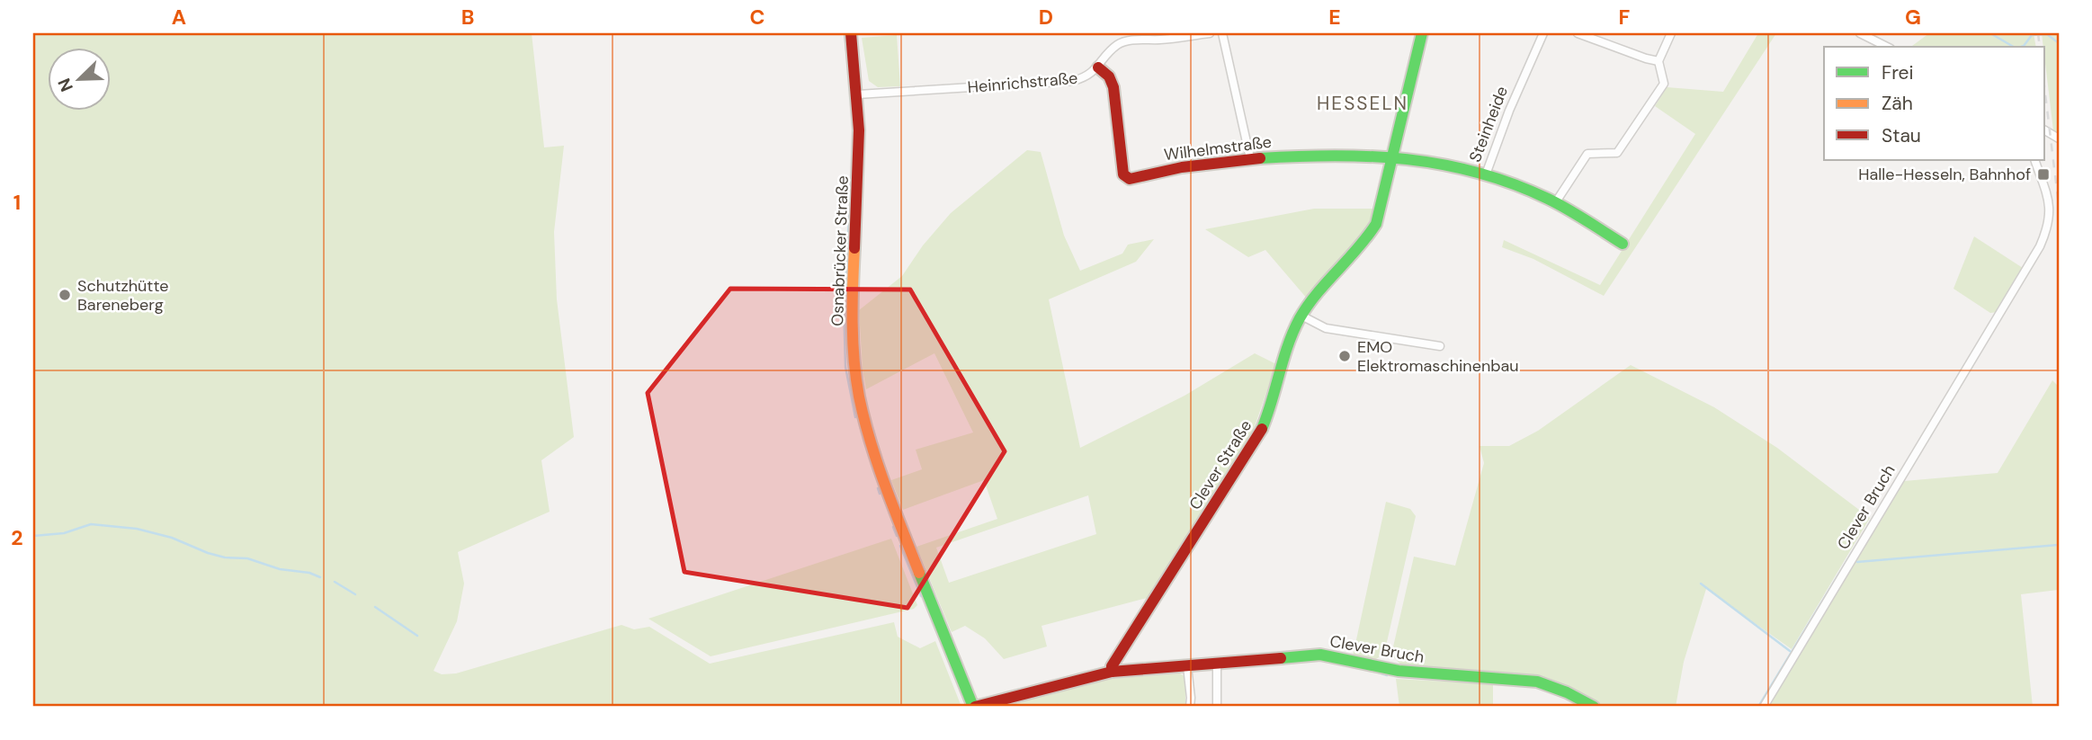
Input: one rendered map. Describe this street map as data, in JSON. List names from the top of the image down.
{
  "streets": {
    "street": [
      "Heinrichstraße",
      "Steinheide",
      "Wilhelmstraße",
      "Osnabrücker Straße",
      "Clever Straße",
      "Clever Bruch"
    ]
  },
  "crossings": [
    ["Heinrichstraße", "Wilhelmstraße"],
    ["Heinrichstraße", "Osnabrücker Straße"],
    ["Steinheide", "Wilhelmstraße"],
    ["Steinheide", "Clever Straße"],
    ["Wilhelmstraße", "Clever Straße"],
    ["Clever Straße", "Clever Bruch"]
  ],
  "districts": ["HESSELN"],
  "places": {
    "transit": ["Halle-Hesseln, Bahnhof"],
    "other": ["Schutzhütte Bareneberg", "EMO Elektromaschinenbau"]
  },
  "legend": ["Frei", "Zäh", "Stau"],
  "north": "bottom left",
  "grid": {
    "columns": [
      "A",
      "B",
      "C",
      "D",
      "E",
      "F",
      "G"
    ],
    "rows": ["1", "2"]
  }
}
